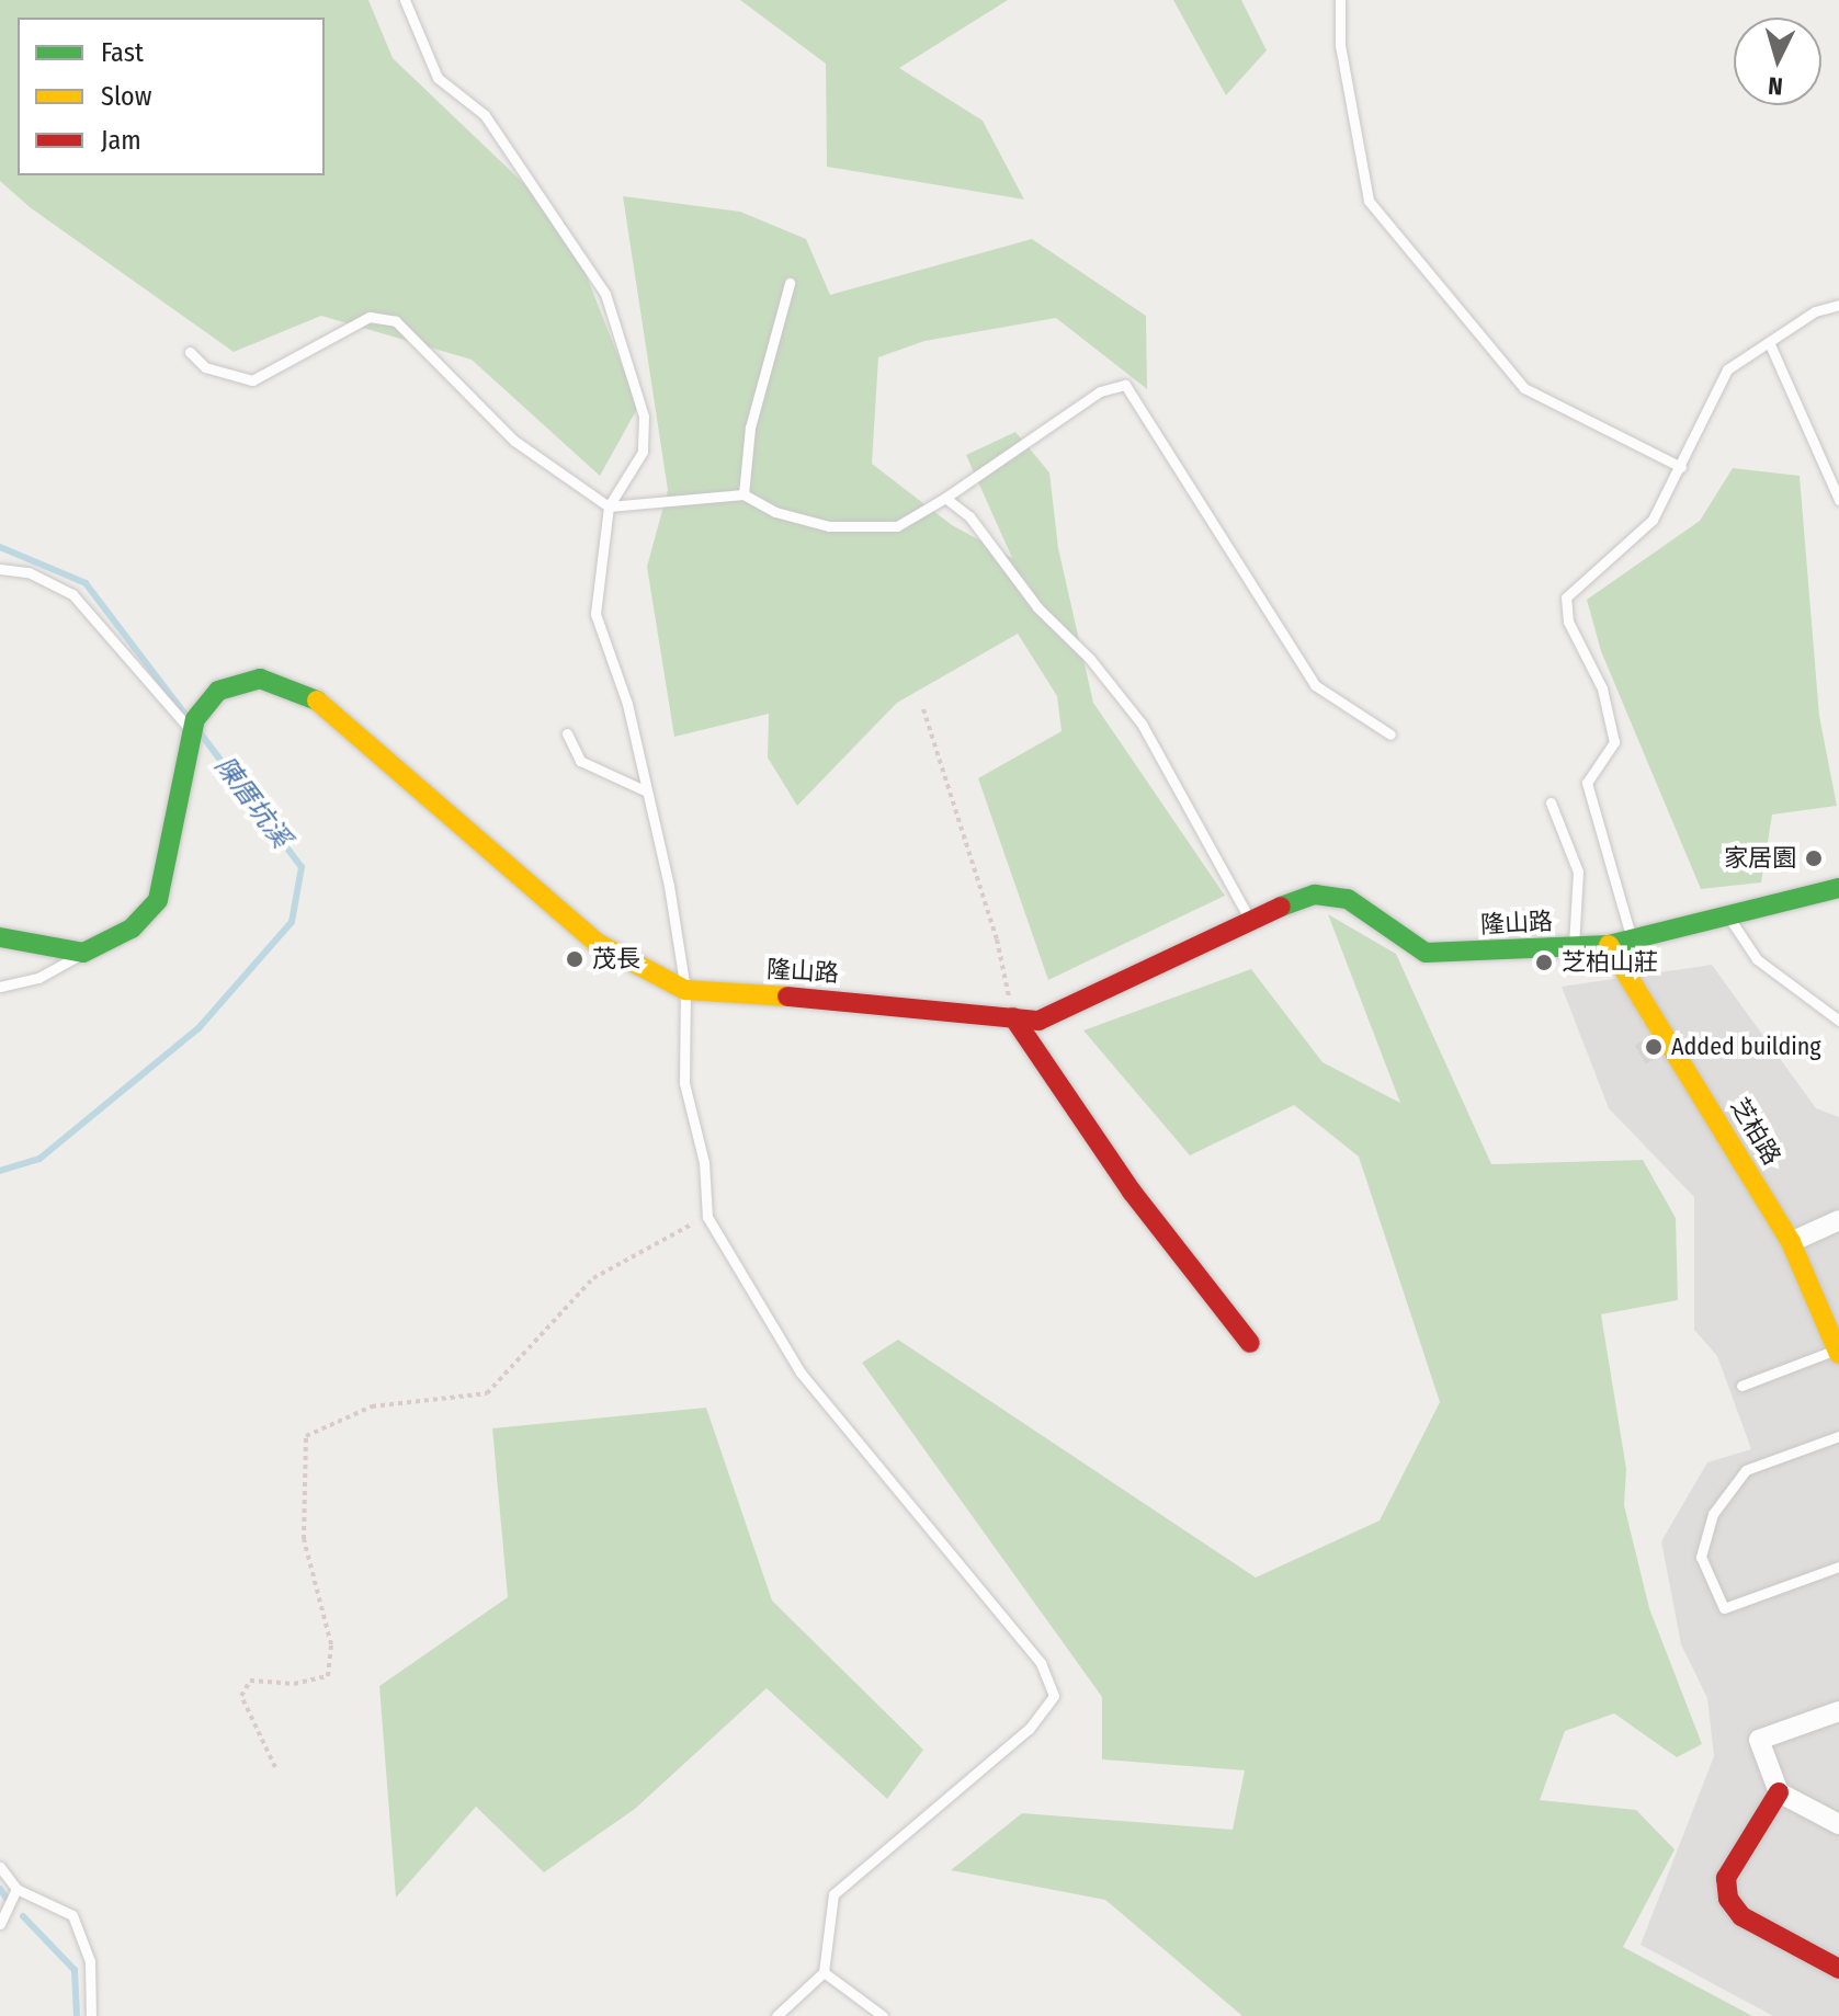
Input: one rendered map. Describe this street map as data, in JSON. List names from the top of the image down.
{
  "streets": {
    "street": ["隆山路", "芝柏路"]
  },
  "crossings": [
    ["隆山路", "芝柏路"]
  ],
  "water": ["陳厝坑溪"],
  "places": [
    "家居園",
    "茂長",
    "芝柏山莊",
    "Added building"
  ],
  "legend": ["Fast", "Slow", "Jam"],
  "north": "bottom"
}
